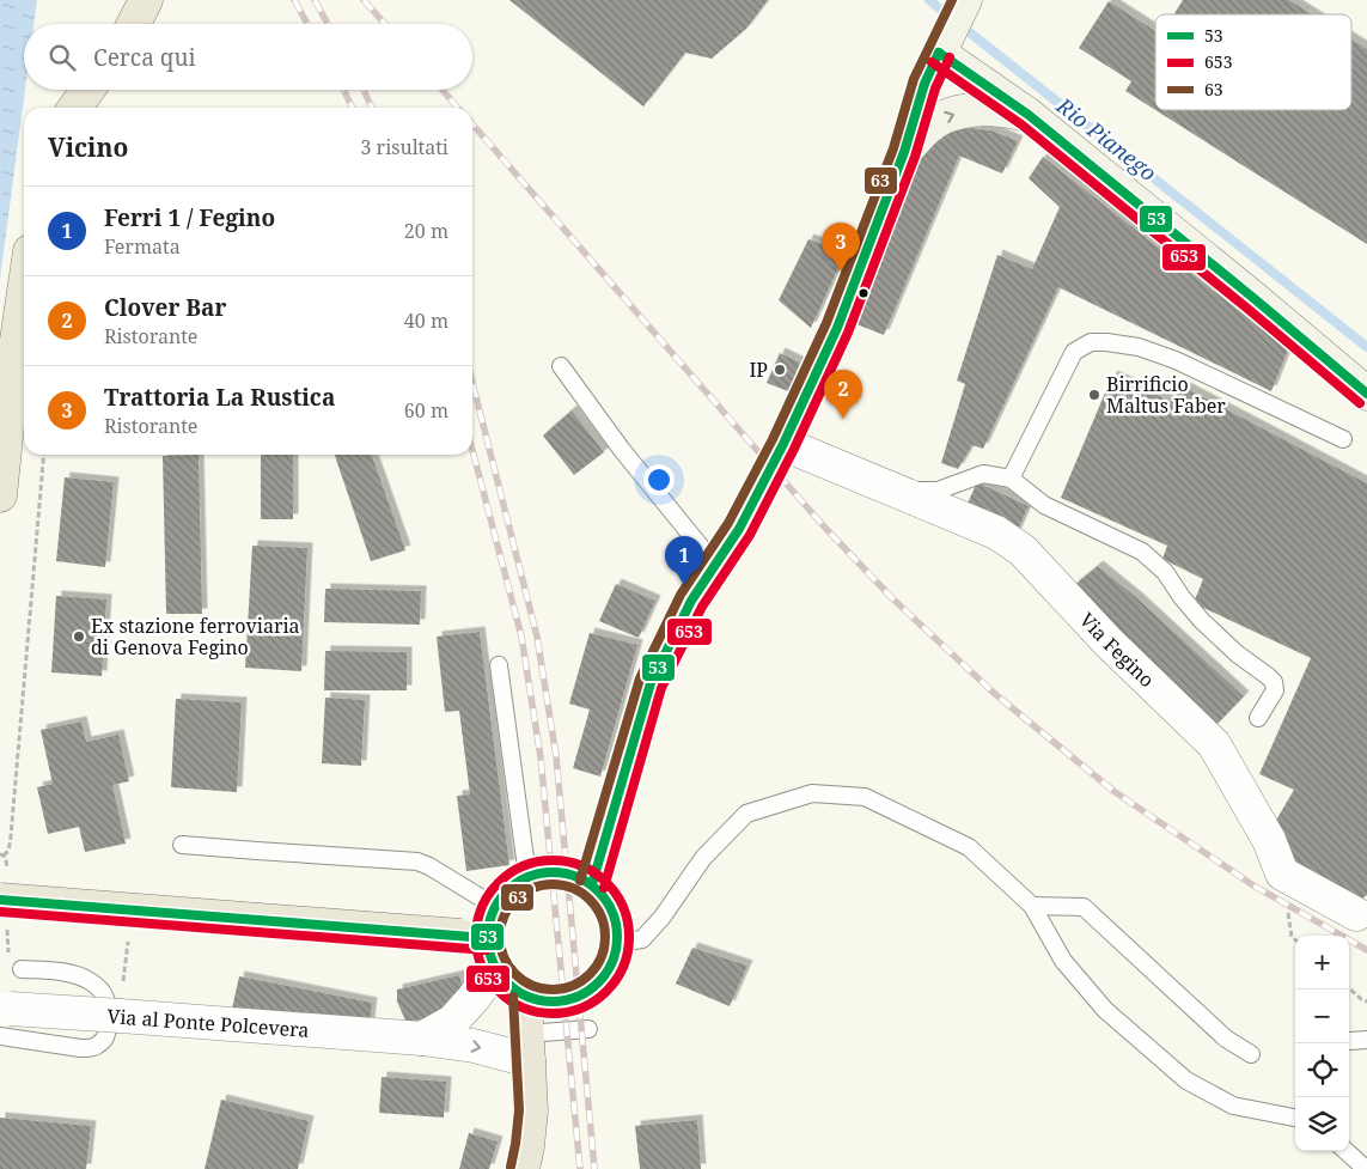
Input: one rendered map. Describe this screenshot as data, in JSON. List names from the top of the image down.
{
  "streets": {
    "street": ["Via Fegino", "Via al Ponte Polcevera"]
  },
  "water": ["Rio Pianego"],
  "places": ["IP", "Birrificio Maltus Faber", "Ex stazione ferroviaria di Genova Fegino"],
  "lines": ["transit line 63", "transit line 53", "transit line 653"],
  "legend": ["53", "653", "63"],
  "page": {
    "search": "Cerca qui",
    "heading": ["Vicino", "3 risultati"],
    "list": [
      {
        "mark": "1",
        "name": "Ferri 1 / Fegino",
        "note": "Fermata",
        "value": "20 m"
      },
      {
        "mark": "2",
        "name": "Clover Bar",
        "note": "Ristorante",
        "value": "40 m"
      },
      {
        "mark": "3",
        "name": "Trattoria La Rustica",
        "note": "Ristorante",
        "value": "60 m"
      }
    ],
    "pins": ["3", "2", "1"],
    "map_buttons": ["+", "−"]
  }
}
